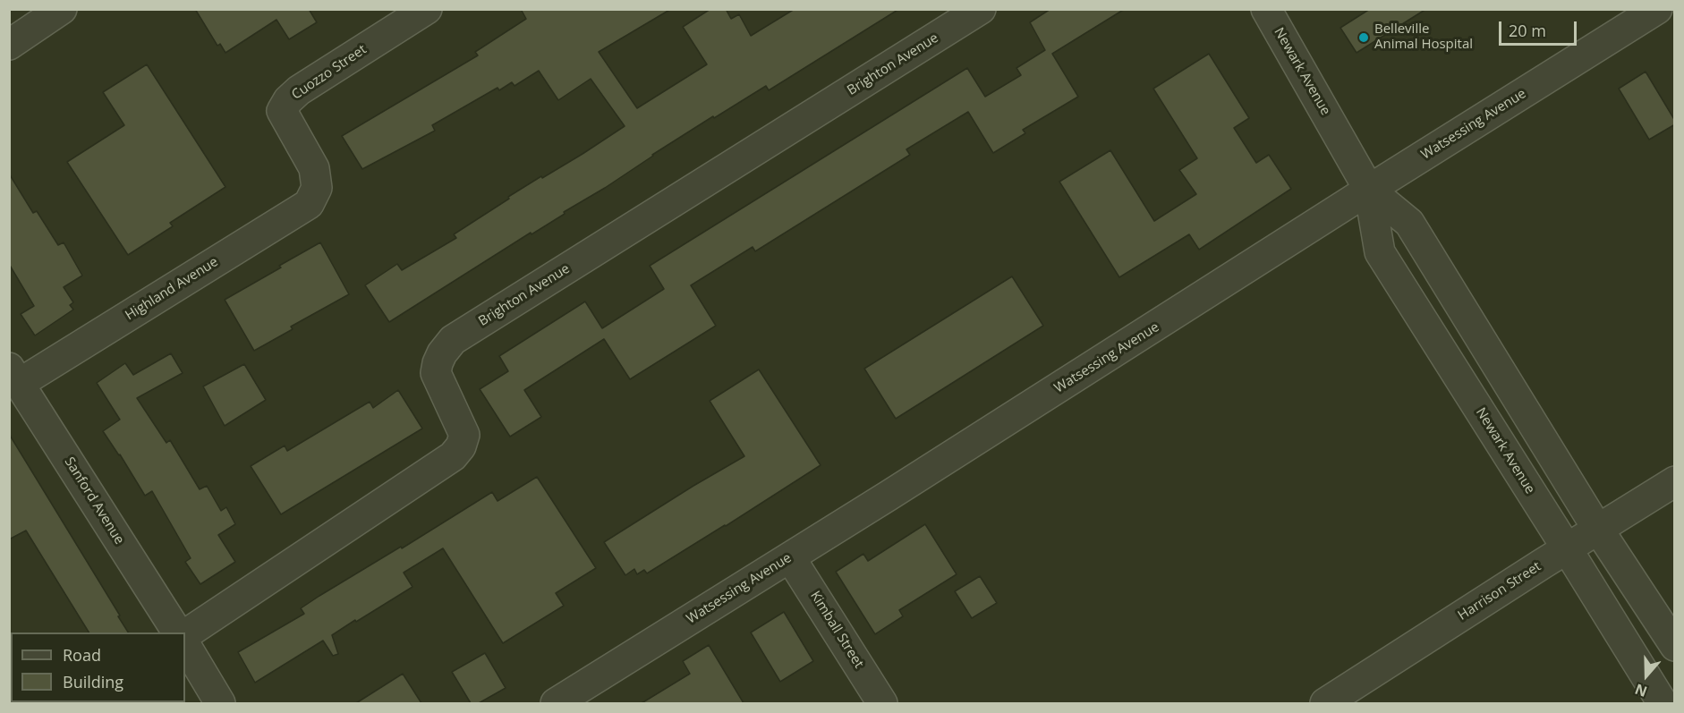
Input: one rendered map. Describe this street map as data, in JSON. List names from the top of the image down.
{
  "streets": {
    "street": [
      "Brighton Avenue",
      "Newark Avenue",
      "Cuozzo Street",
      "Watsessing Avenue",
      "Highland Avenue",
      "Sanford Avenue",
      "Harrison Street",
      "Kimball Street"
    ]
  },
  "crossings": [
    ["Newark Avenue", "Watsessing Avenue"],
    ["Newark Avenue", "Harrison Street"],
    ["Cuozzo Street", "Highland Avenue"],
    ["Watsessing Avenue", "Kimball Street"],
    ["Highland Avenue", "Sanford Avenue"]
  ],
  "places": ["Belleville Animal Hospital"],
  "legend": ["Road", "Building"],
  "scale_bar": "20 m",
  "north": "bottom"
}
